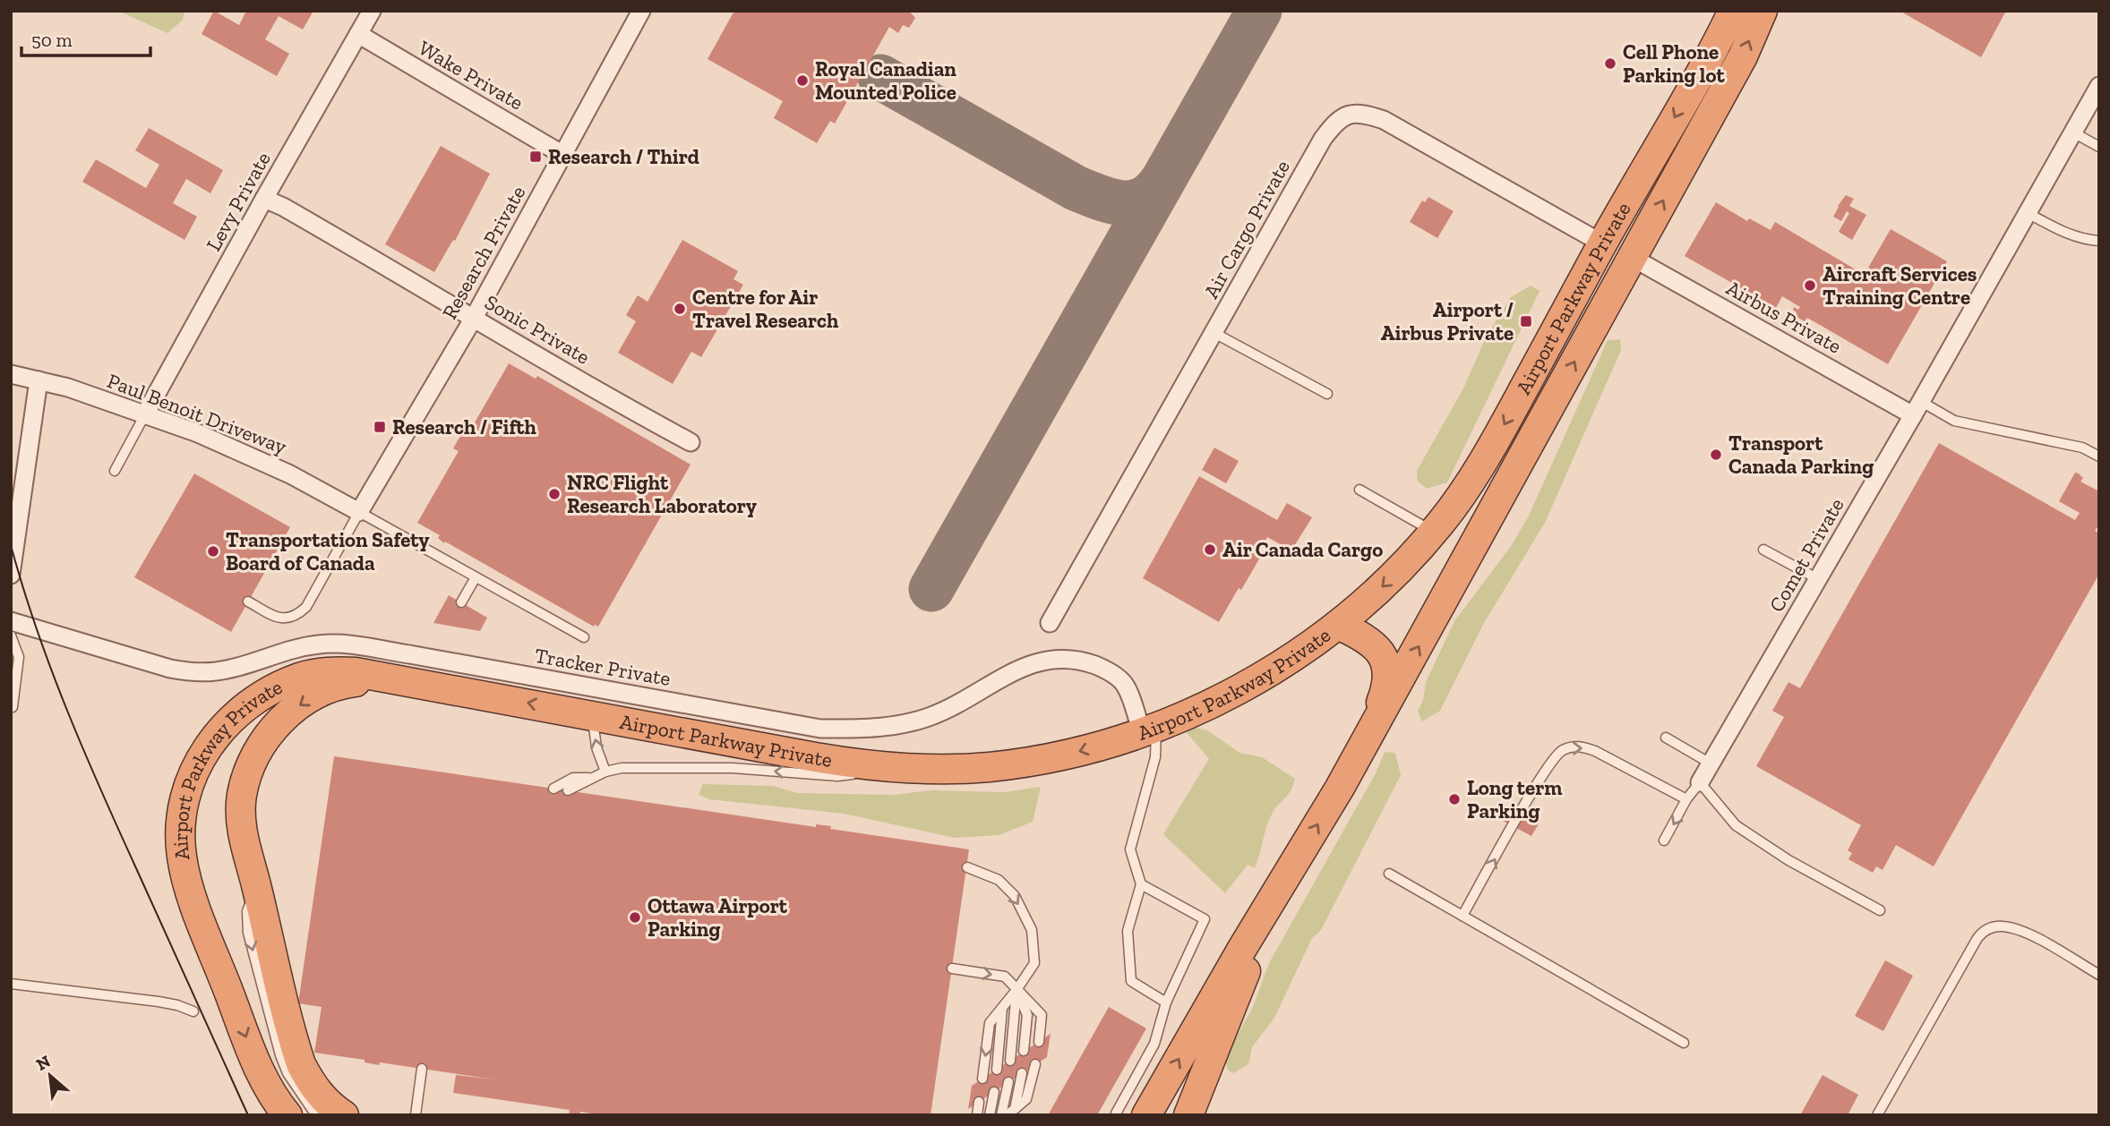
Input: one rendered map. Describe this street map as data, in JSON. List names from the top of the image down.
{
  "streets": {
    "highway": ["Airport Parkway Private"],
    "street": [
      "Wake Private",
      "Levy Private",
      "Air Cargo Private",
      "Research Private",
      "Airbus Private",
      "Sonic Private",
      "Paul Benoit Driveway",
      "Comet Private",
      "Tracker Private"
    ]
  },
  "crossings": [
    ["Wake Private", "Levy Private"],
    ["Wake Private", "Research Private"],
    ["Levy Private", "Sonic Private"],
    ["Levy Private", "Paul Benoit Driveway"],
    ["Air Cargo Private", "Airport Parkway Private"],
    ["Research Private", "Sonic Private"],
    ["Research Private", "Paul Benoit Driveway"],
    ["Airport Parkway Private", "Airbus Private"],
    ["Airport Parkway Private", "Tracker Private"],
    ["Airbus Private", "Comet Private"]
  ],
  "places": {
    "other": [
      "Cell Phone Parking lot",
      "Royal Canadian Mounted Police",
      "Aircraft Services Training Centre",
      "Centre for Air Travel Research",
      "Transport Canada Parking",
      "NRC Flight Research Laboratory",
      "Air Canada Cargo",
      "Transportation Safety Board of Canada",
      "Long term Parking",
      "Ottawa Airport Parking"
    ],
    "transit": ["Research / Third", "Airport / Airbus Private", "Research / Fifth"]
  },
  "scale_bar": "50 m",
  "north": "top left"
}
